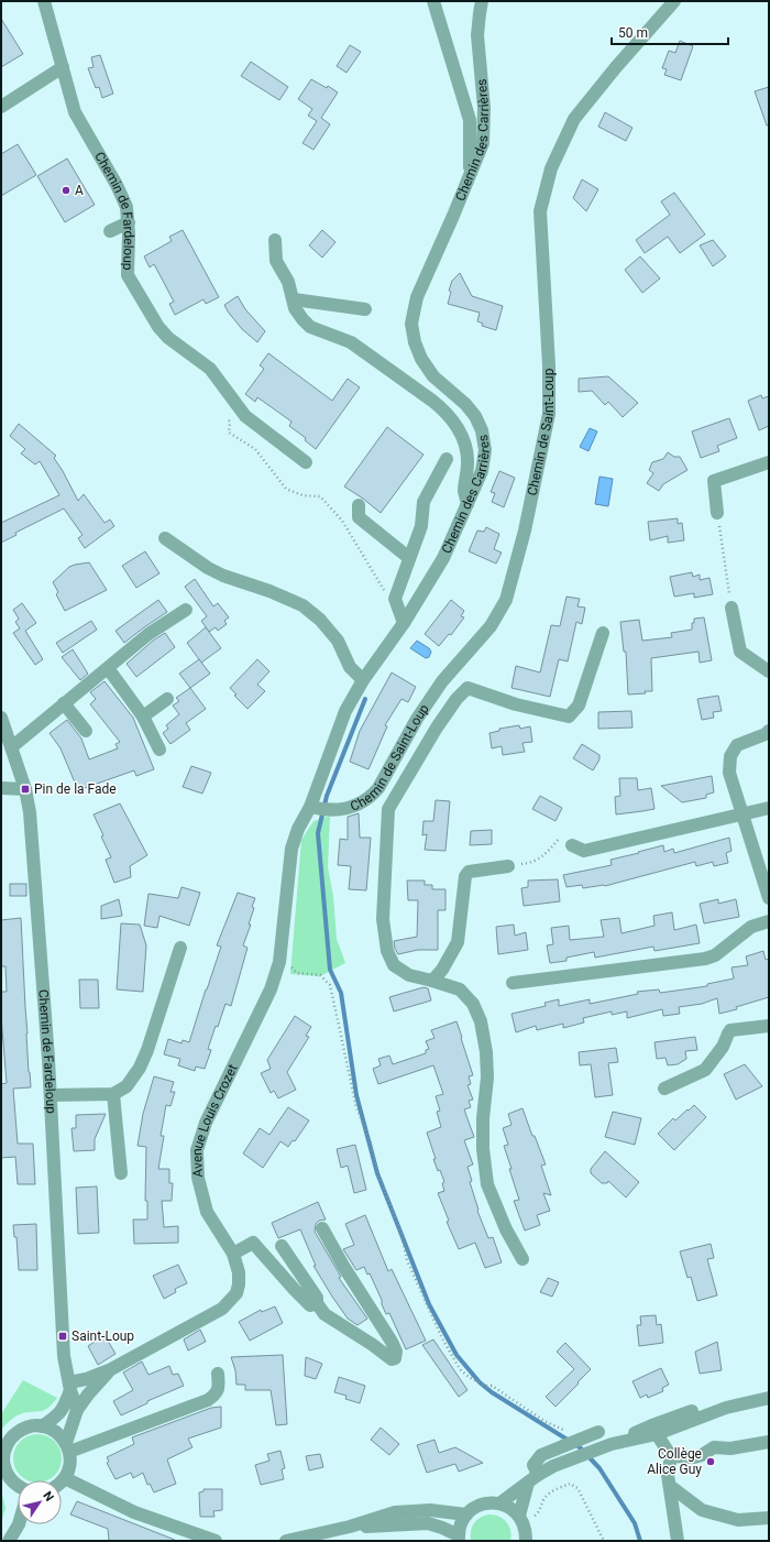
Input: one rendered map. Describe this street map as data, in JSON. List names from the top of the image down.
{
  "streets": {
    "street": [
      "Chemin des Carrières",
      "Chemin de Fardeloup",
      "Chemin de Saint-Loup",
      "Avenue Louis Crozet"
    ]
  },
  "crossings": [
    ["Chemin des Carrières", "Chemin de Saint-Loup"],
    ["Chemin des Carrières", "Avenue Louis Crozet"],
    ["Chemin de Saint-Loup", "Avenue Louis Crozet"]
  ],
  "places": {
    "other": ["A", "Collège Alice Guy"],
    "transit": ["Pin de la Fade", "Saint-Loup"]
  },
  "scale_bar": "50 m",
  "north": "top right"
}
